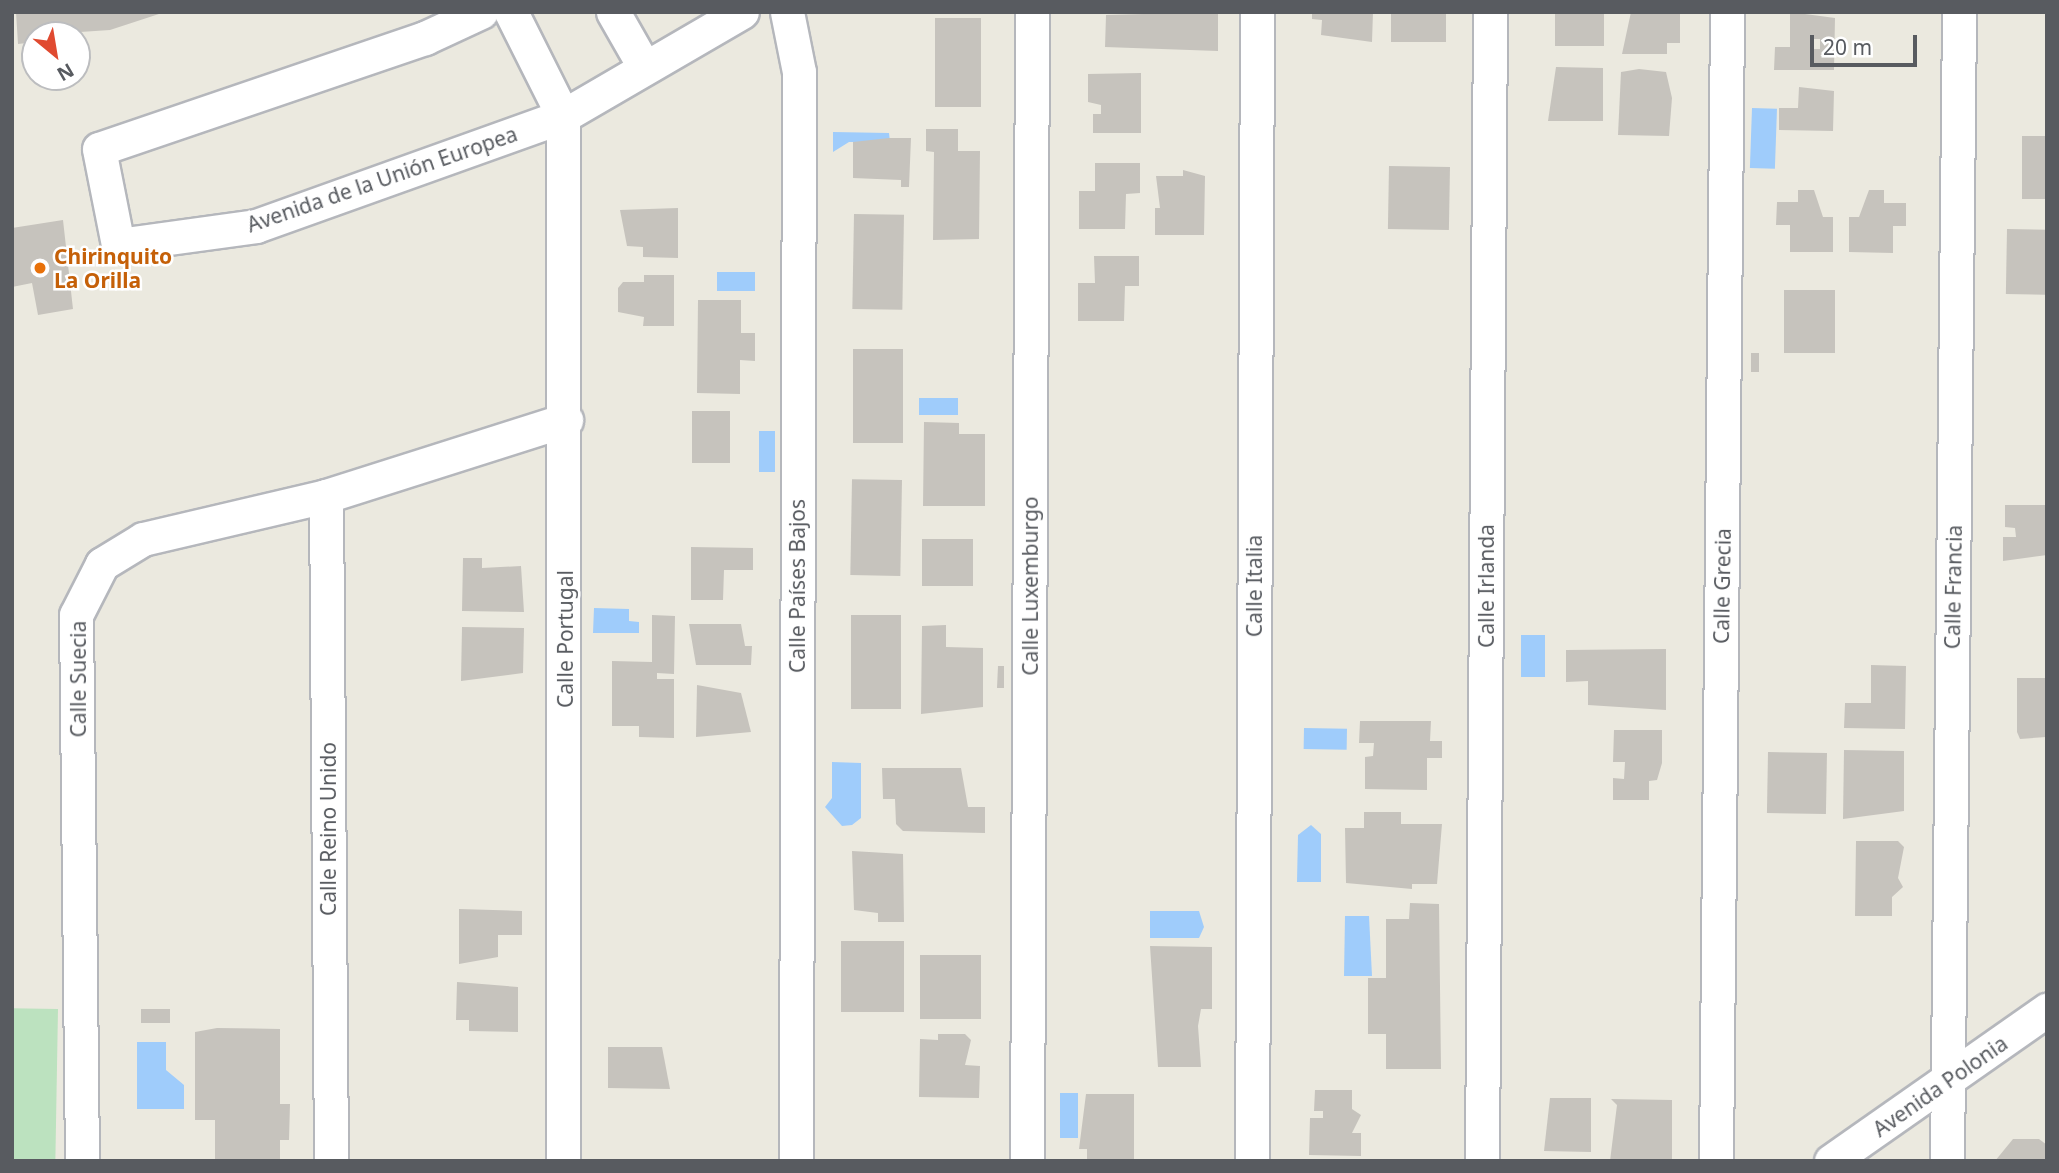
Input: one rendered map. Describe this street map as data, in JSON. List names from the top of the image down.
{
  "streets": {
    "street": [
      "Avenida de la Unión Europea",
      "Calle Países Bajos",
      "Calle Luxemburgo",
      "Calle Italia",
      "Calle Irlanda",
      "Calle Grecia",
      "Calle Francia",
      "Calle Portugal",
      "Calle Suecia",
      "Calle Reino Unido",
      "Avenida Polonia"
    ]
  },
  "crossings": [
    ["Avenida de la Unión Europea", "Calle Portugal"],
    ["Calle Francia", "Avenida Polonia"],
    ["Calle Portugal", "Calle Suecia"],
    ["Calle Suecia", "Calle Reino Unido"]
  ],
  "places": ["Chirinquito La Orilla"],
  "scale_bar": "20 m",
  "north": "bottom right"
}
